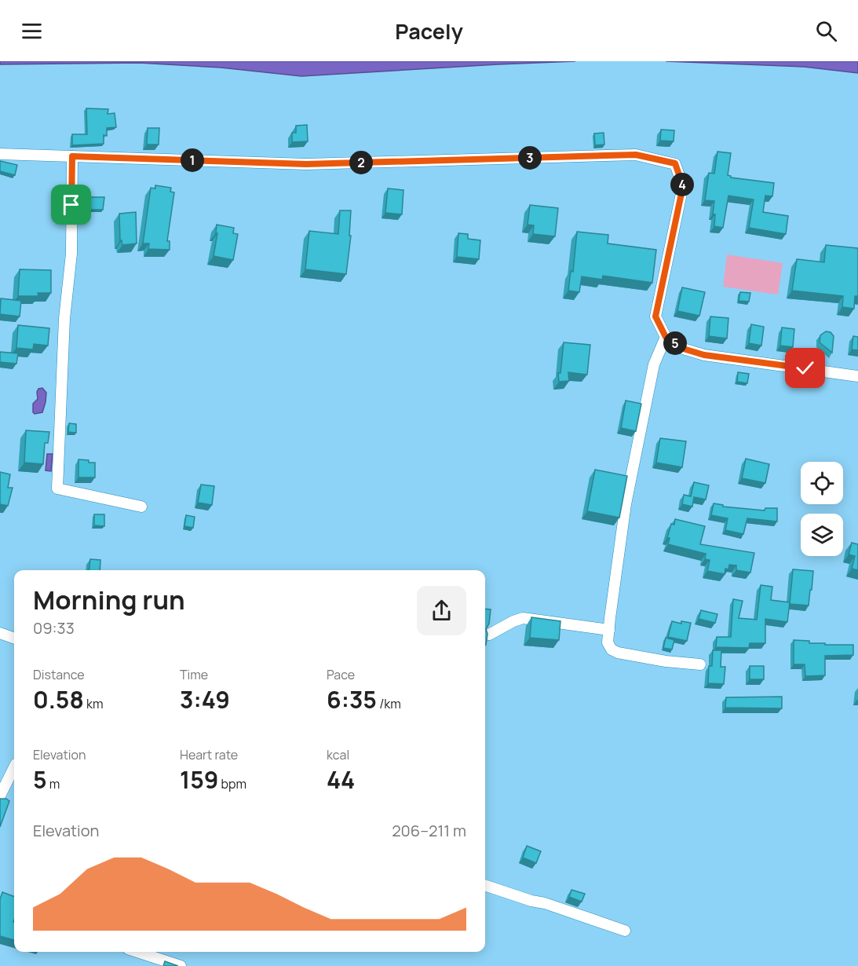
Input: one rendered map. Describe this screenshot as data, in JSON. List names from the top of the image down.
{
  "page": {
    "header": "Pacely",
    "pins": [
      "3",
      "1",
      "2",
      "4",
      "5"
    ],
    "heading": ["Morning run", "09:33"],
    "stats": [
      ["Distance", "0.58 km"],
      ["Time", "3:49"],
      ["Pace", "6:35 /km"],
      ["Elevation", "5 m"],
      ["Heart rate", "159 bpm"],
      ["kcal", "44"]
    ],
    "chart": ["Elevation", "206–211 m"]
  }
}
